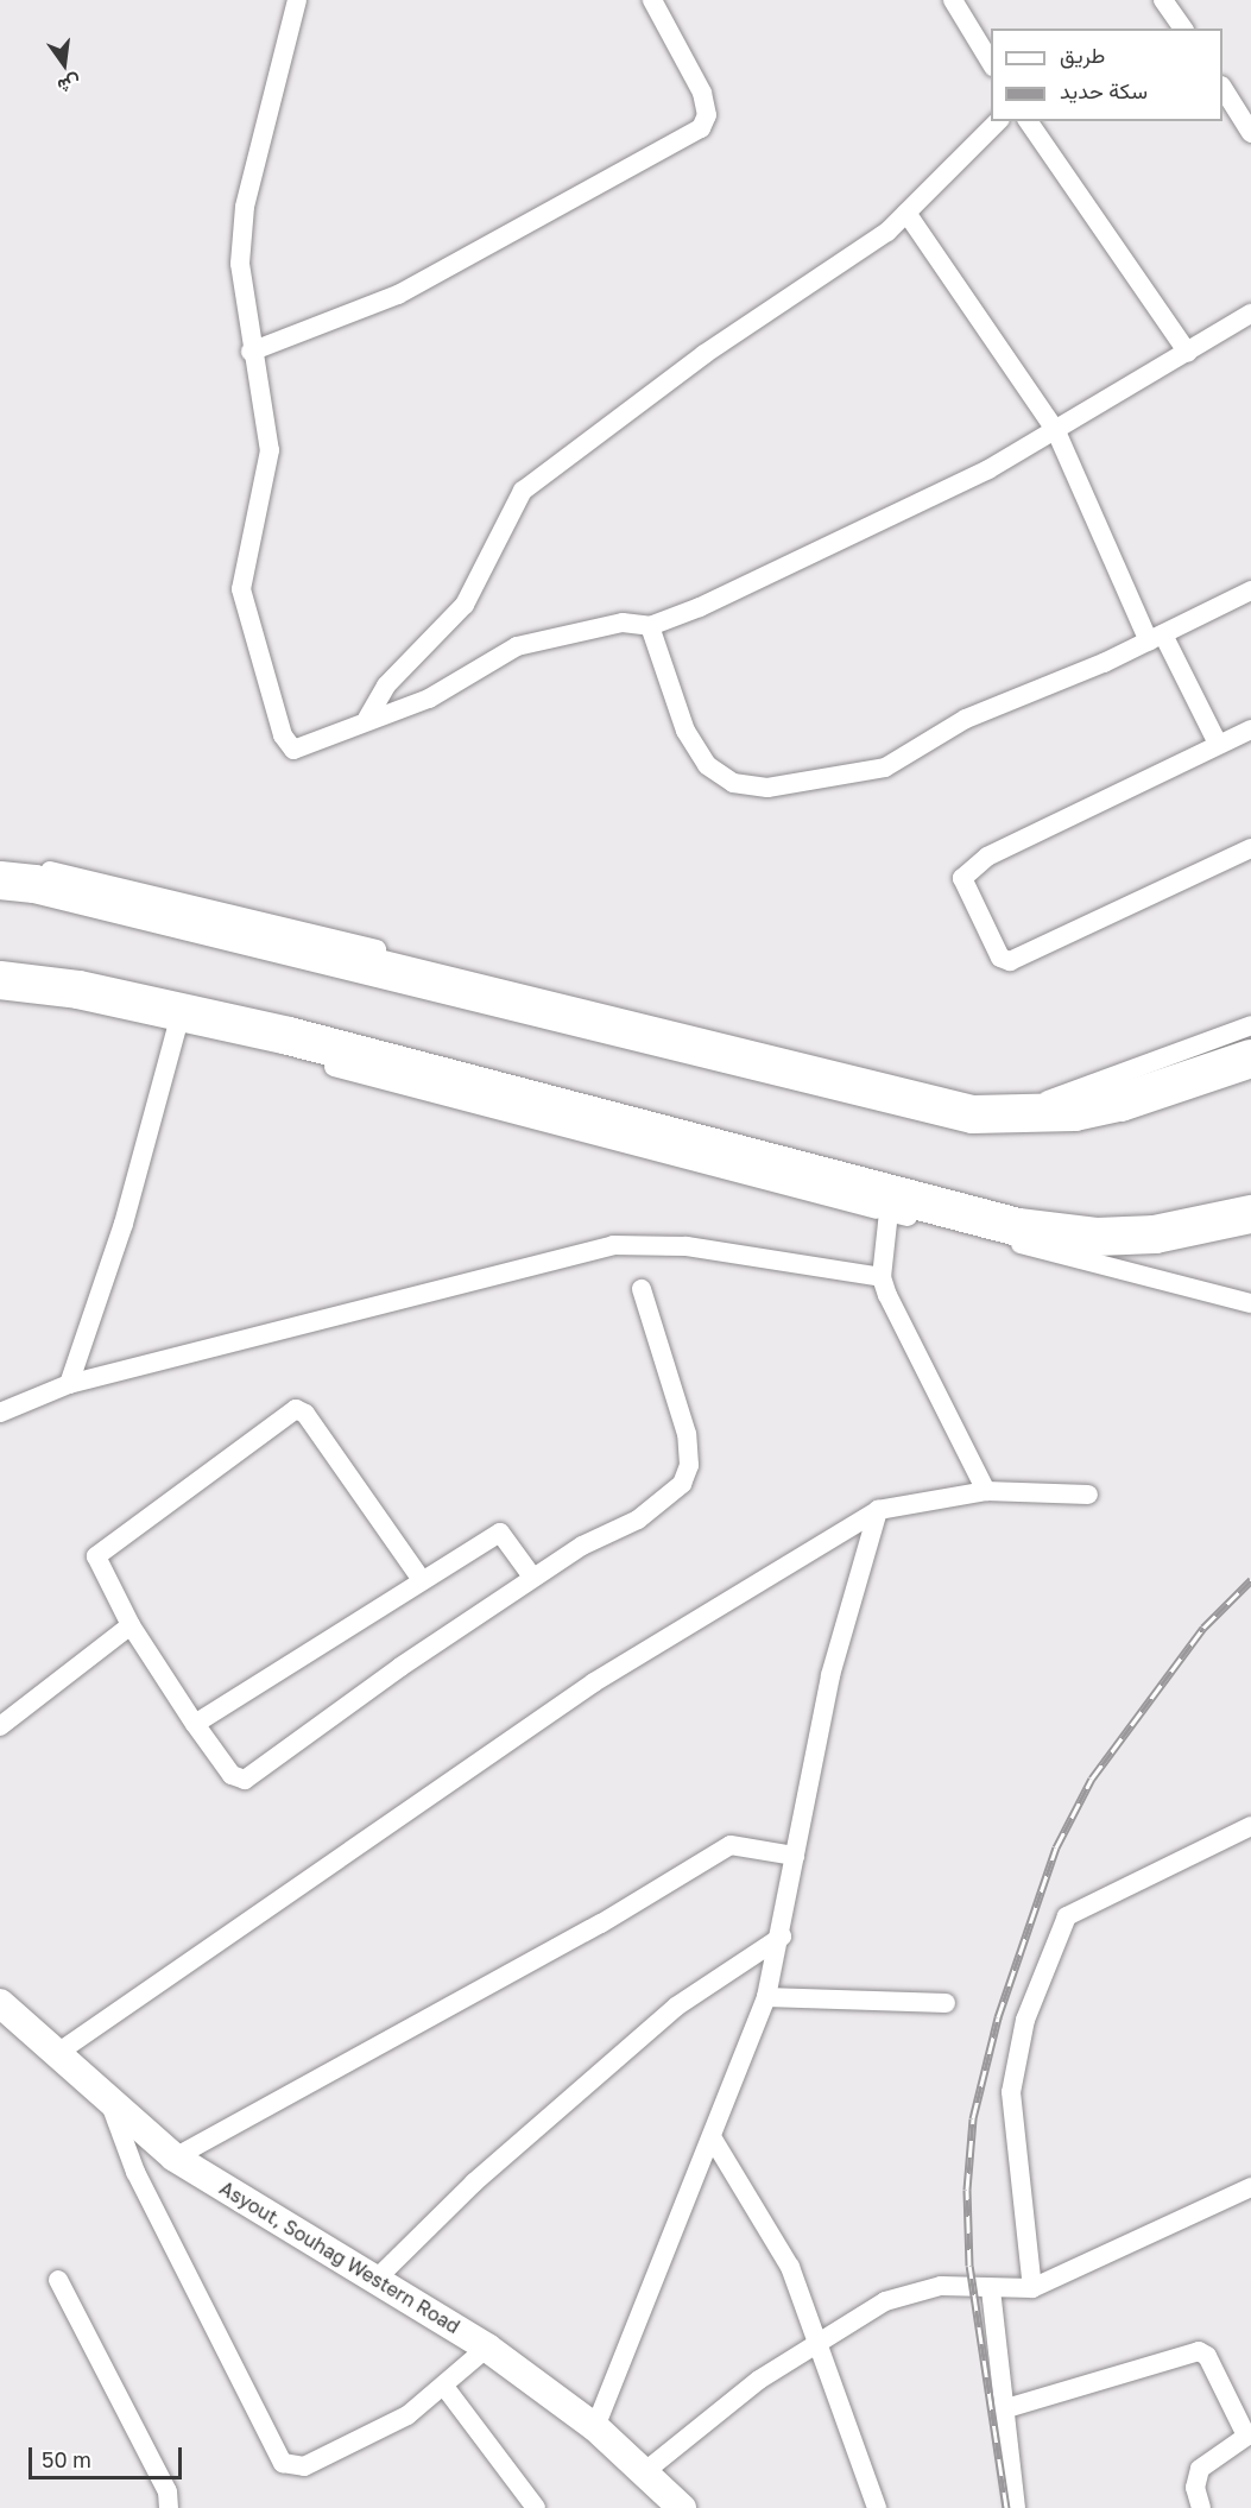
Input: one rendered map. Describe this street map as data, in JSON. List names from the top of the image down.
{
  "streets": {
    "main road": ["Asyout, Souhag Western Road"]
  },
  "legend": ["طريق", "سكة حديد"],
  "scale_bar": "50 m",
  "north": "bottom"
}
